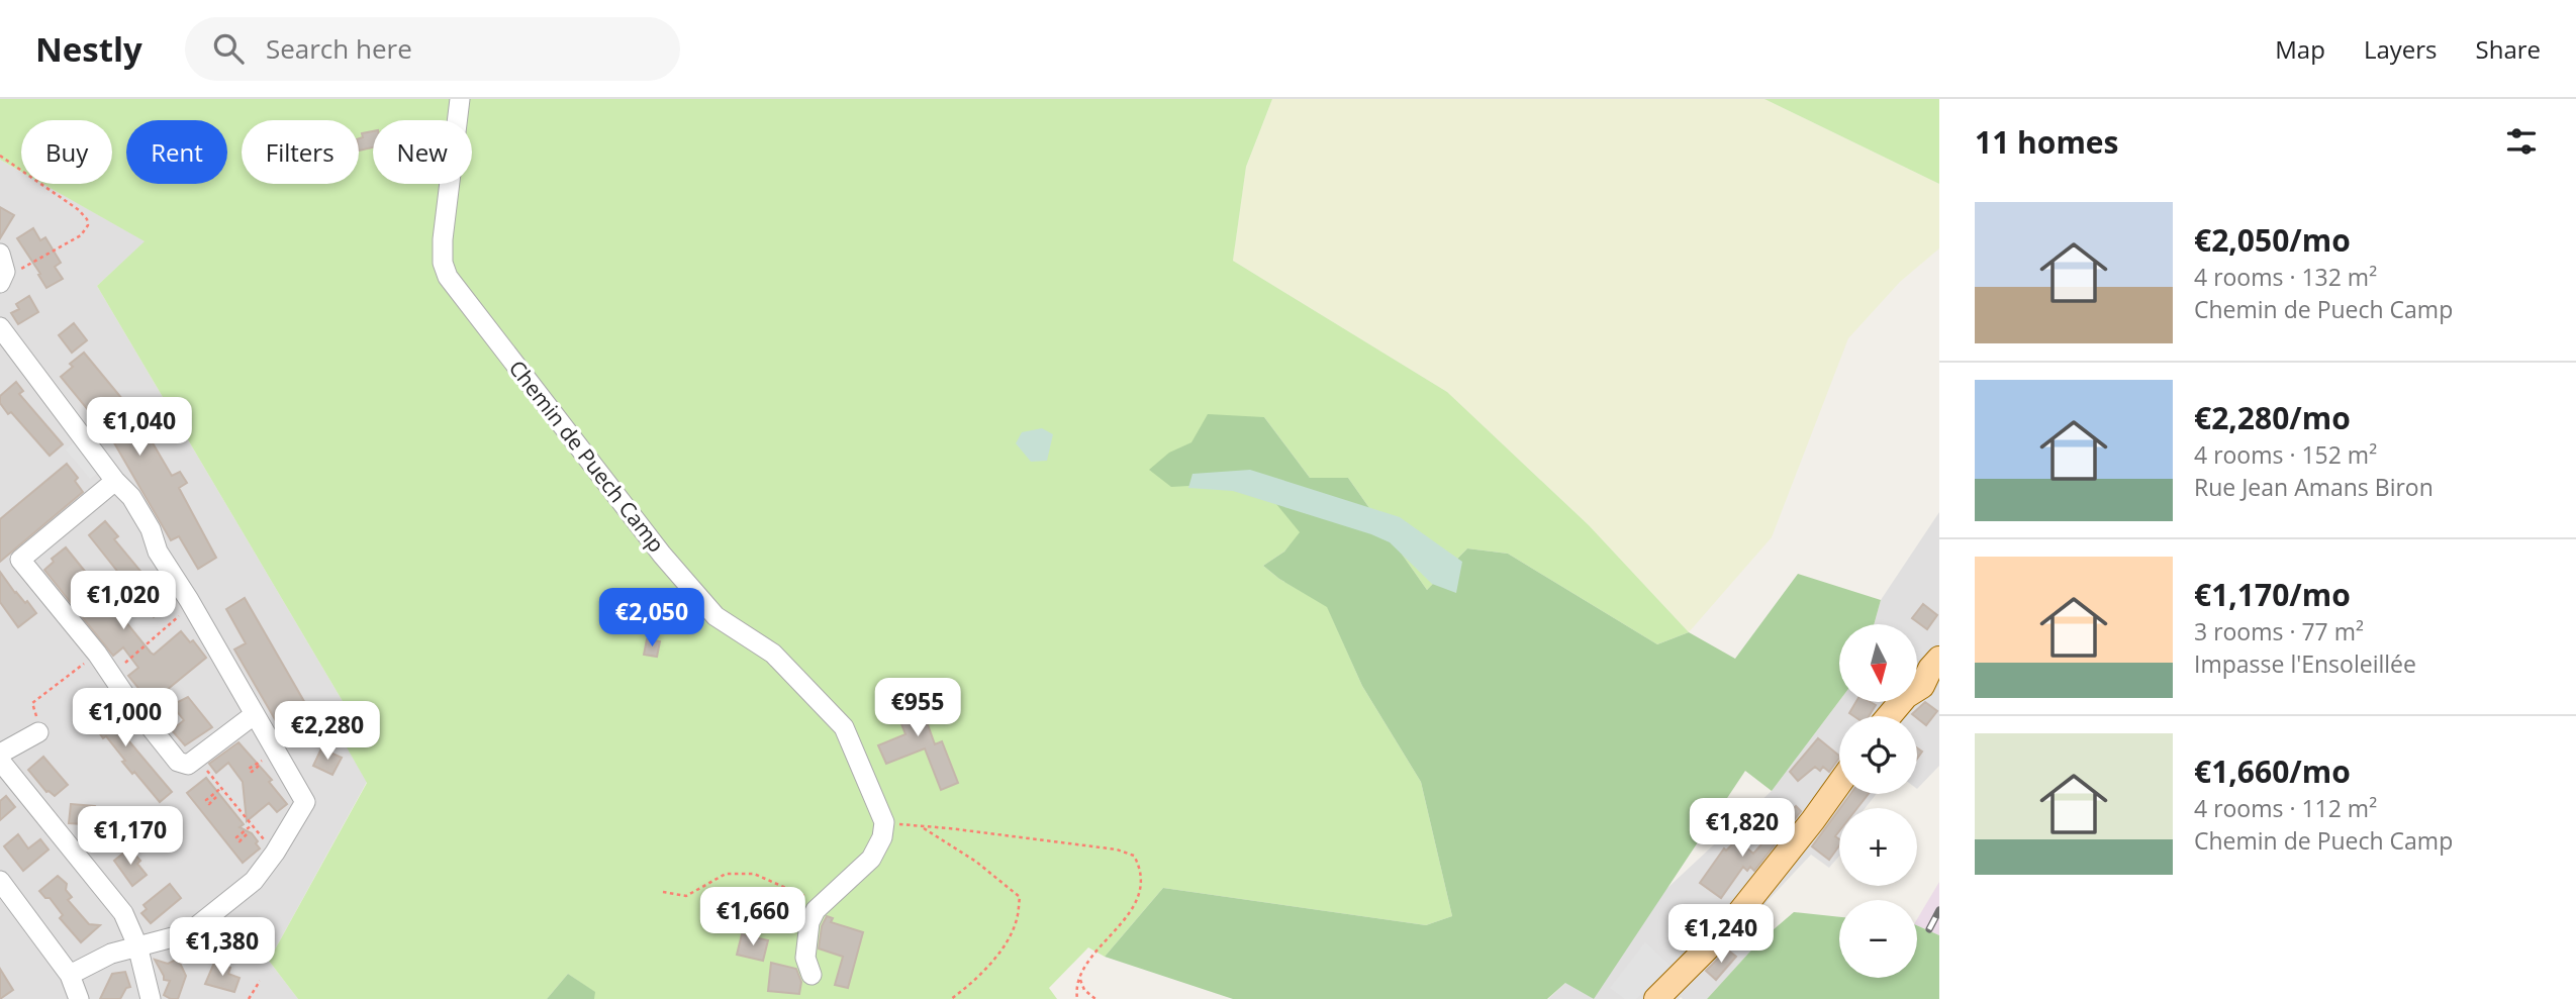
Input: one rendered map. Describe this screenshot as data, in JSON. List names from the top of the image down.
{
  "streets": {
    "street": ["Chemin de Puech Camp"]
  },
  "north": "bottom",
  "page": {
    "header": "Nestly",
    "search": "Search here",
    "nav": ["Map", "Layers", "Share"],
    "heading": "11 homes",
    "chip": [
      "Buy",
      "Rent",
      "Filters",
      "New"
    ],
    "list": [
      {
        "name": "€2,050/mo",
        "note": "4 rooms · 132 m² · Chemin de Puech Camp"
      },
      {
        "name": "€2,280/mo",
        "note": "4 rooms · 152 m² · Rue Jean Amans Biron"
      },
      {
        "name": "€1,170/mo",
        "note": "3 rooms · 77 m² · Impasse l'Ensoleillée"
      },
      {
        "name": "€1,660/mo",
        "note": "4 rooms · 112 m² · Chemin de Puech Camp"
      }
    ],
    "price": [
      "€1,040",
      "€1,020",
      "€2,050",
      "€955",
      "€1,000",
      "€2,280",
      "€1,820",
      "€1,170",
      "€1,660",
      "€1,240",
      "€1,380"
    ],
    "map_buttons": ["+", "−"]
  }
}
